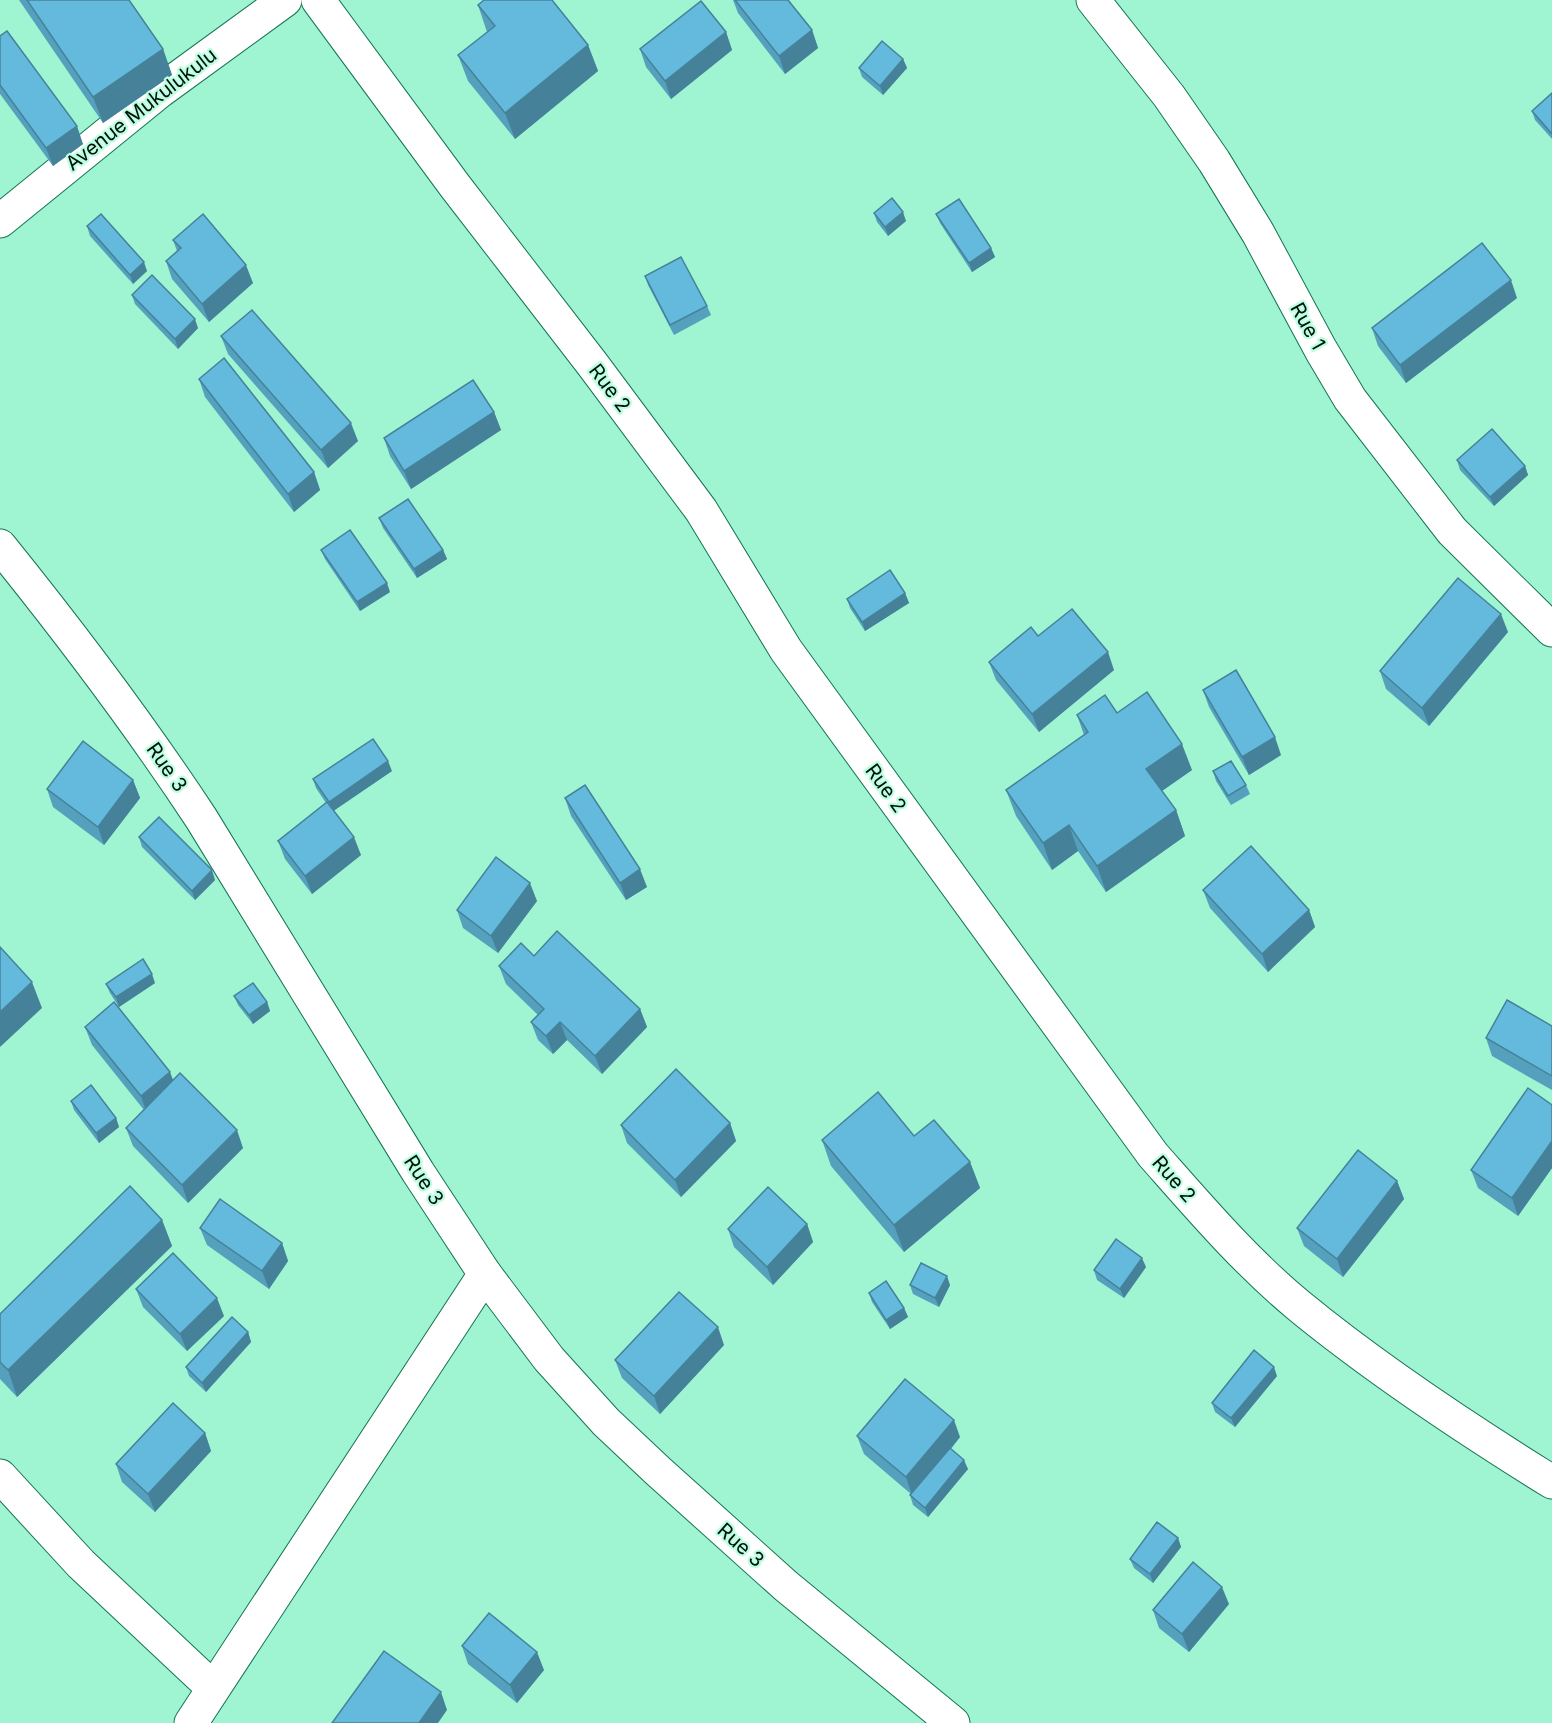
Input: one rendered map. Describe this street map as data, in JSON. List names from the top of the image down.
{
  "streets": {
    "street": [
      "Avenue Mukulukulu",
      "Rue 1",
      "Rue 2",
      "Rue 3"
    ]
  }
}
